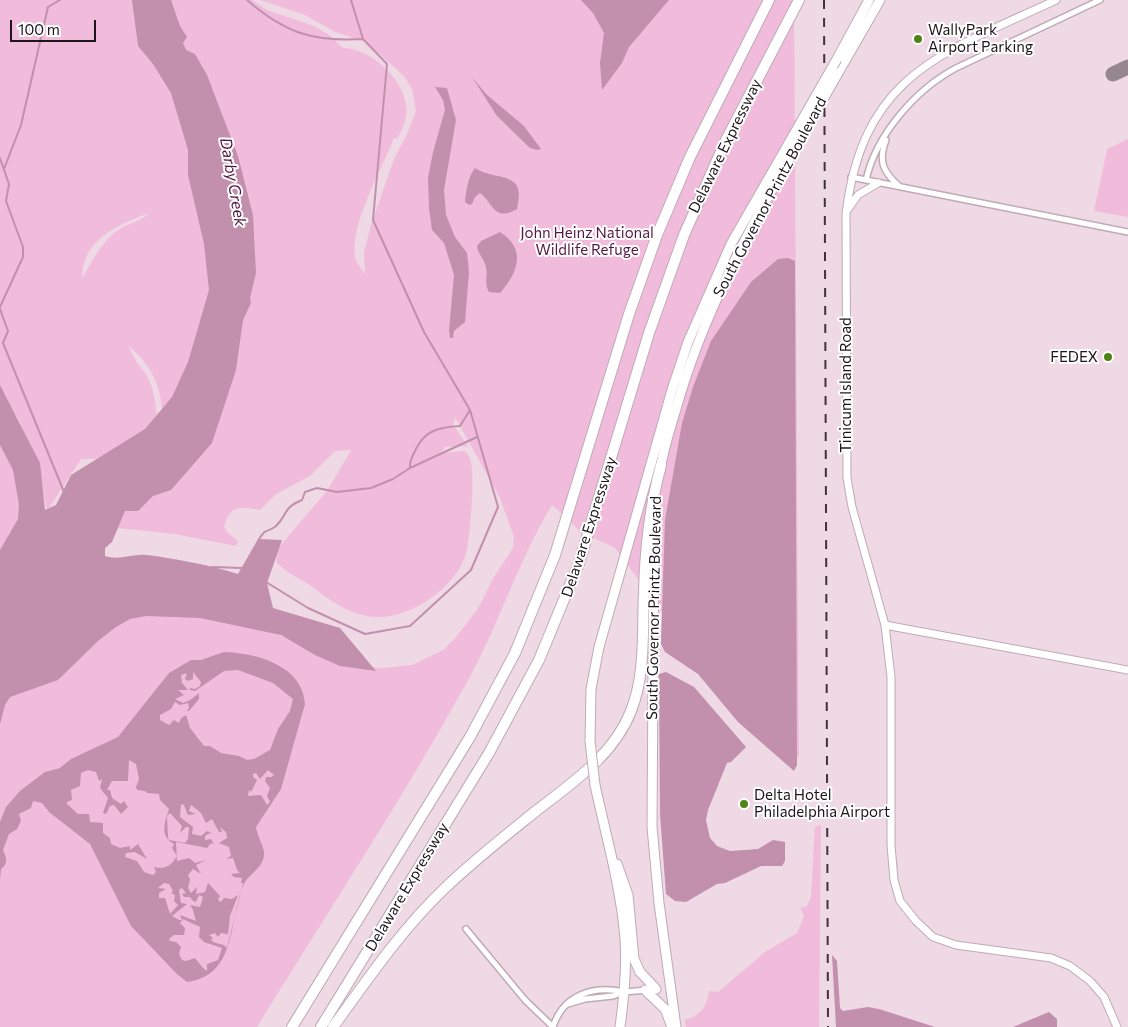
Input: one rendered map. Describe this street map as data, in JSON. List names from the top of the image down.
{
  "streets": {
    "highway": ["Delaware Expressway"],
    "main road": ["South Governor Printz Boulevard"],
    "street": ["Tinicum Island Road"]
  },
  "water": ["Darby Creek"],
  "parks": ["John Heinz National Wildlife Refuge"],
  "places": ["WallyPark Airport Parking", "FEDEX", "Delta Hotel Philadelphia Airport"],
  "scale_bar": "100 m"
}
